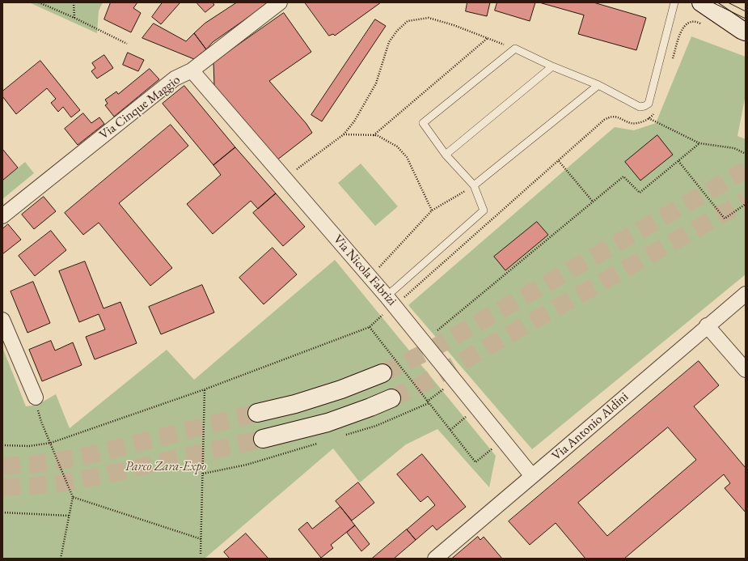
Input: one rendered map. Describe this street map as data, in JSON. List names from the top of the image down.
{
  "streets": {
    "street": ["Via Cinque Maggio", "Via Nicola Fabrizi", "Via Antonio Aldini"]
  },
  "crossings": [
    ["Via Cinque Maggio", "Via Nicola Fabrizi"],
    ["Via Nicola Fabrizi", "Via Antonio Aldini"]
  ],
  "parks": ["Parco Zara-Expo"]
}
